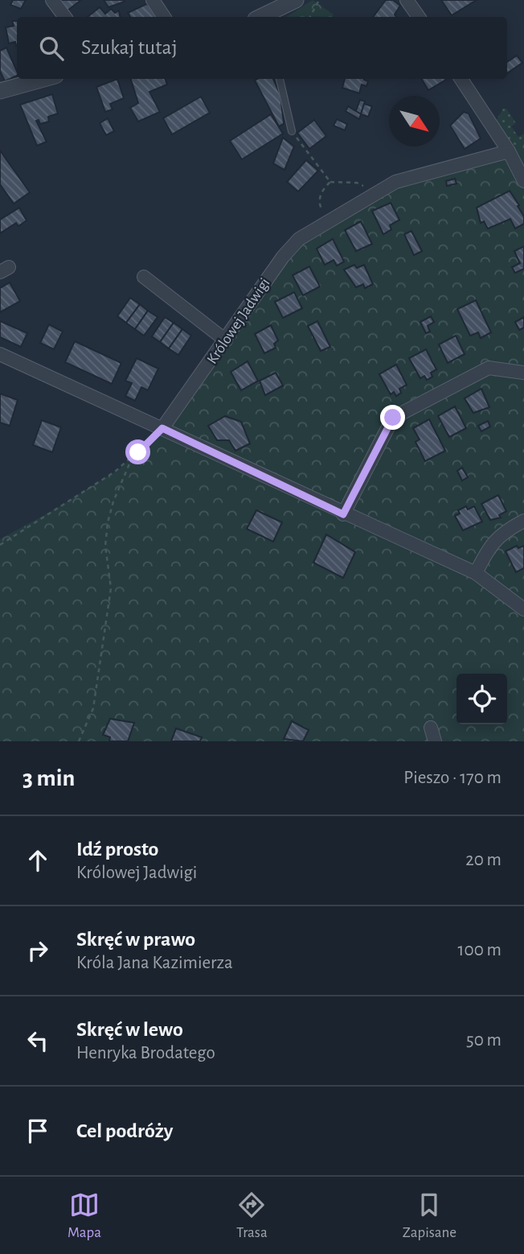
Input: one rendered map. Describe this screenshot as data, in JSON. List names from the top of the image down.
{
  "streets": {
    "street": ["Królowej Jadwigi"]
  },
  "north": "bottom right",
  "page": {
    "search": "Szukaj tutaj",
    "heading": ["3 min", "Pieszo · 170 m"],
    "list": [
      ["Idź prosto", "Królowej Jadwigi", "20 m"],
      ["Skręć w prawo", "Króla Jana Kazimierza", "100 m"],
      ["Skręć w lewo", "Henryka Brodatego", "50 m"],
      "Cel podróży"
    ],
    "nav": ["Mapa", "Trasa", "Zapisane"]
  }
}
